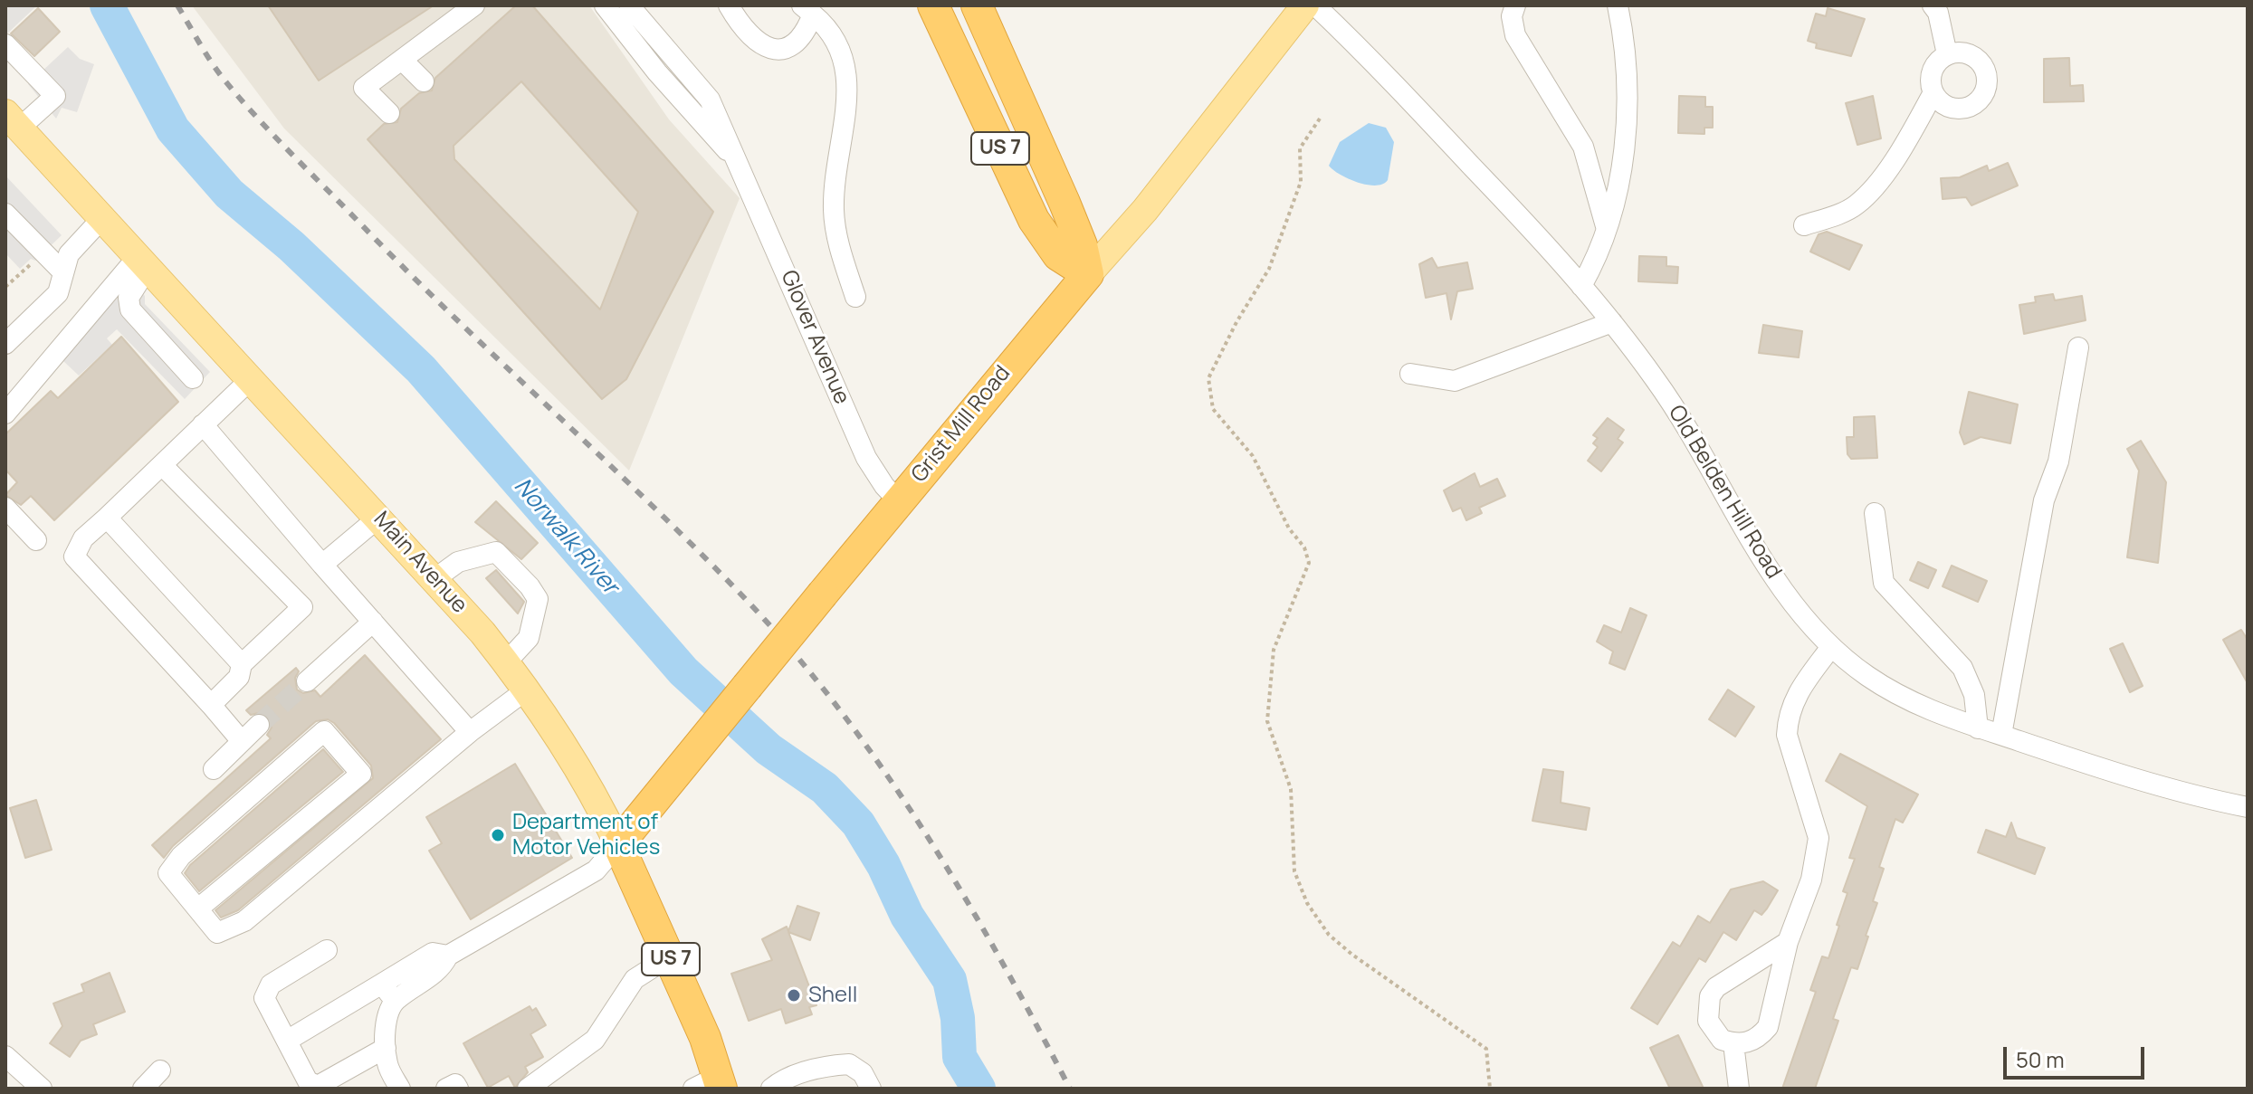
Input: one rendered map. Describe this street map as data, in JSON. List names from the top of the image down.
{
  "streets": {
    "highway": ["US 7", "Grist Mill Road", "Main Avenue"],
    "street": ["Glover Avenue", "Old Belden Hill Road"]
  },
  "crossings": [
    ["US 7", "Grist Mill Road"],
    ["Glover Avenue", "Grist Mill Road"],
    ["Grist Mill Road", "Main Avenue"]
  ],
  "water": ["Norwalk River"],
  "places": ["Department of Motor Vehicles", "Shell"],
  "scale_bar": "50 m"
}
